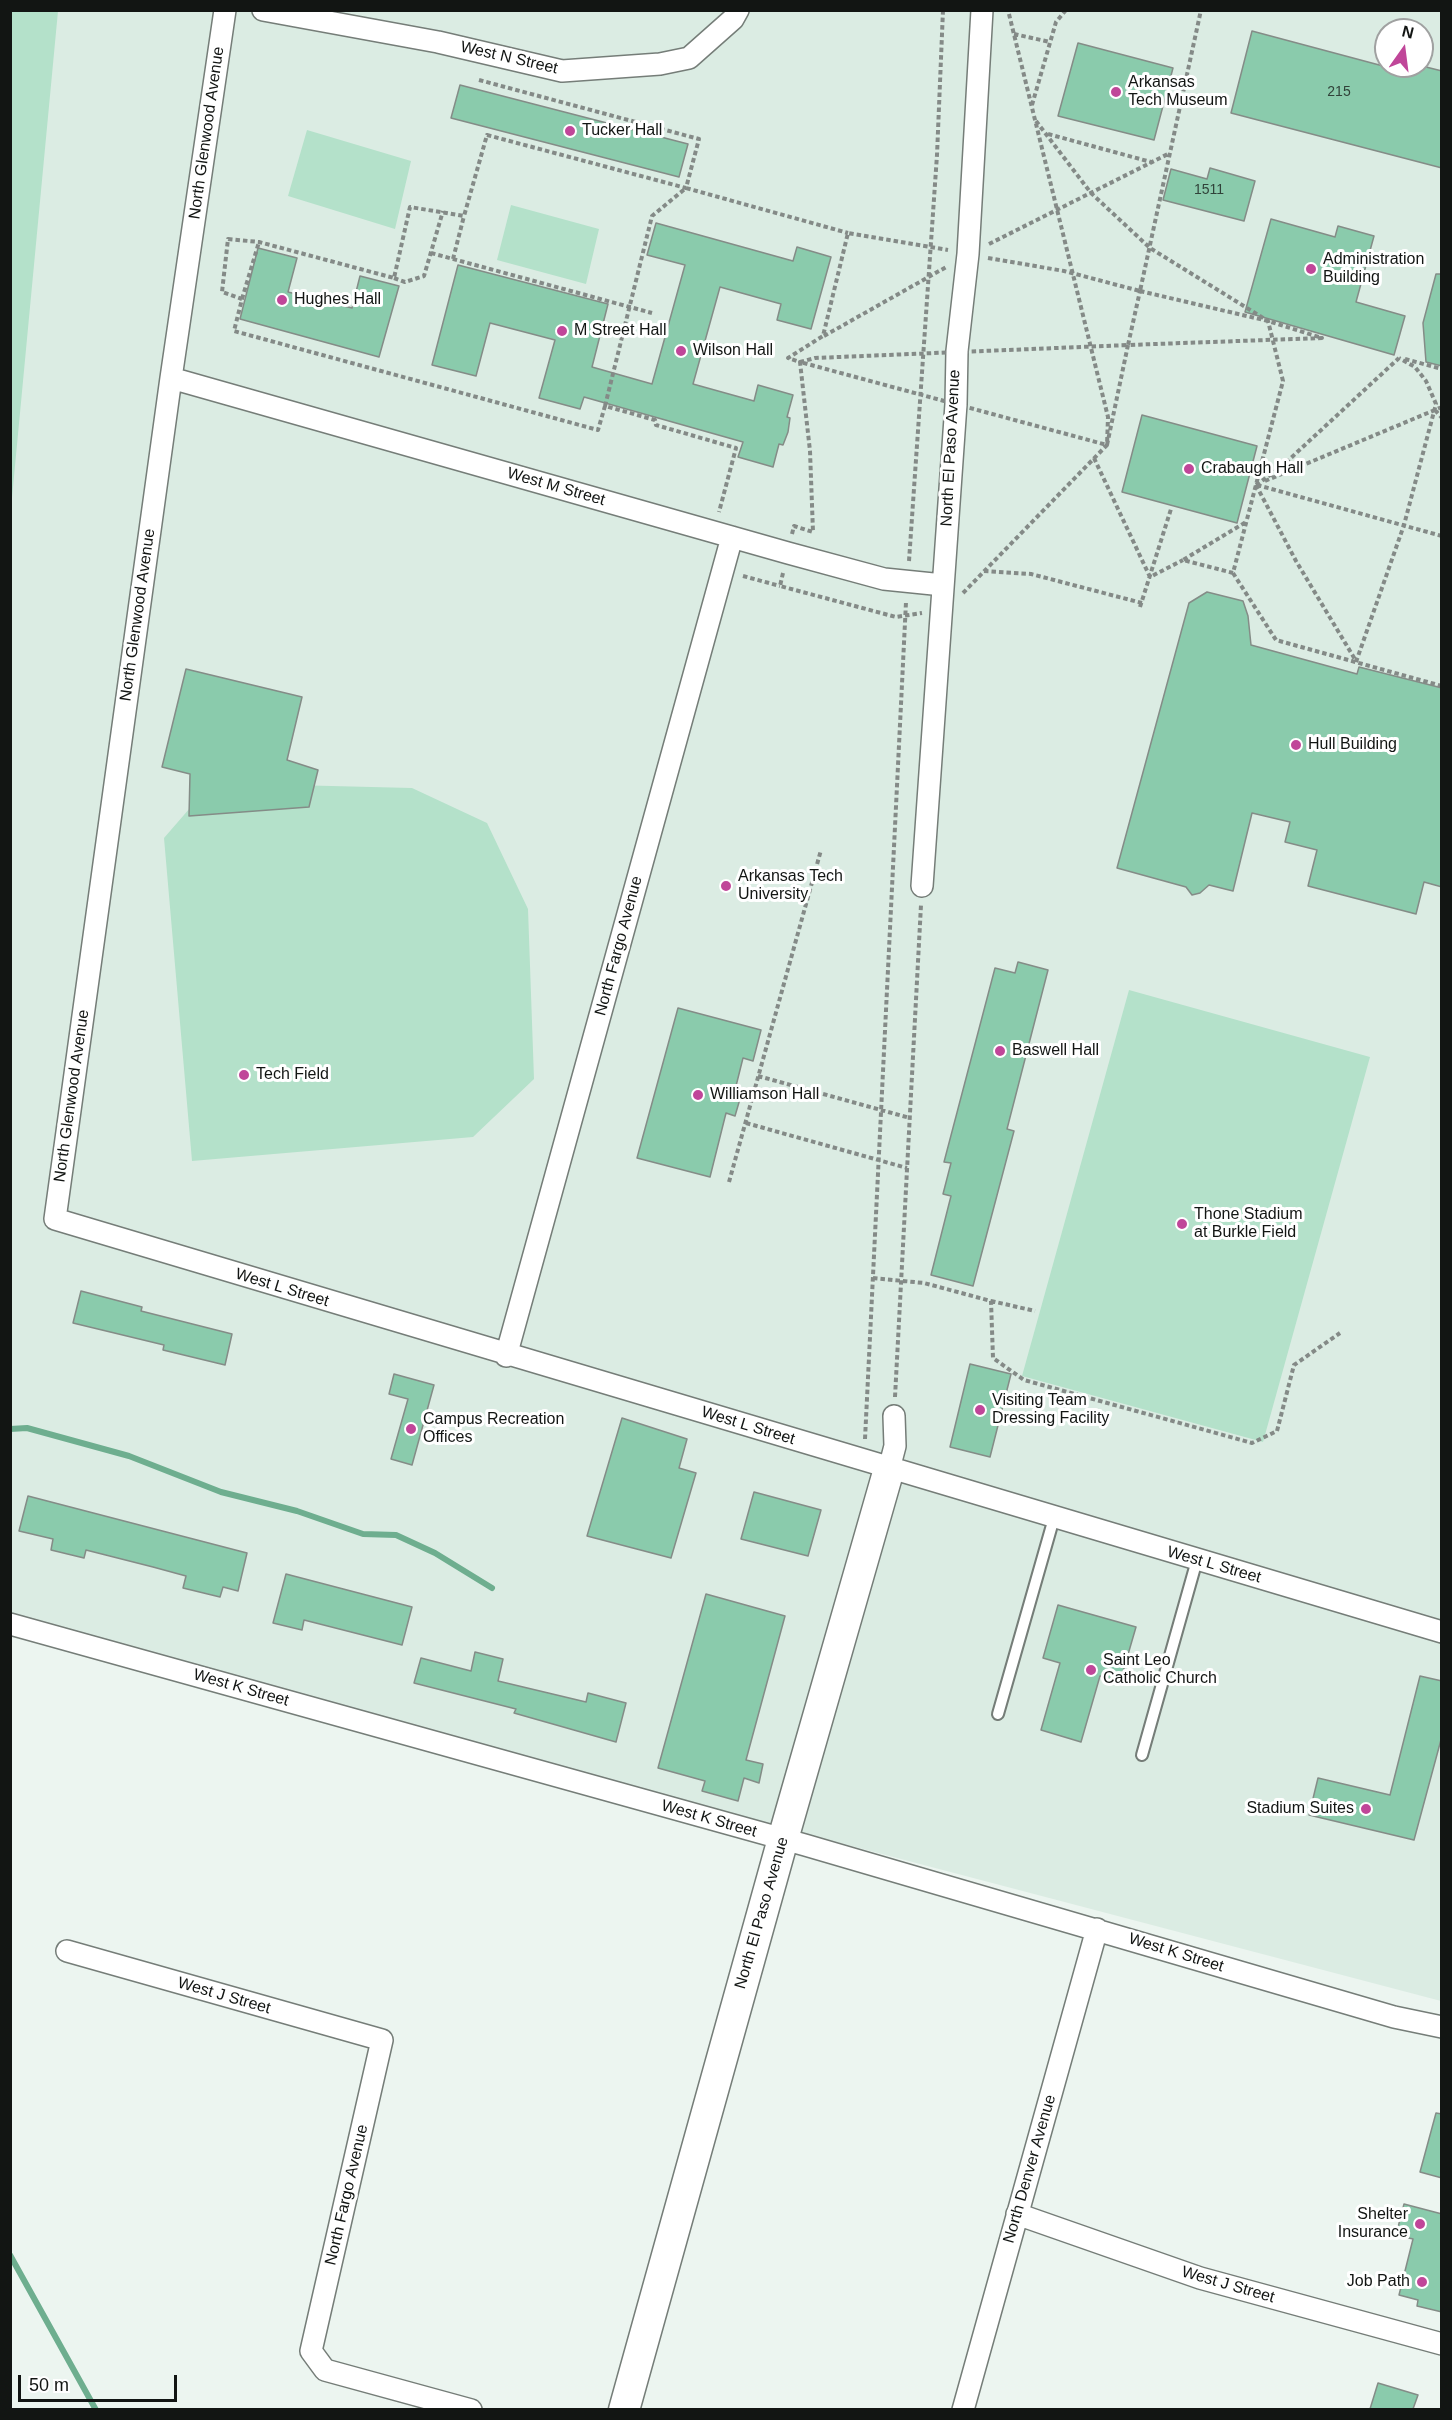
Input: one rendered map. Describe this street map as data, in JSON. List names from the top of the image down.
{
  "streets": {
    "street": [
      "West N Street",
      "North Glenwood Avenue",
      "North El Paso Avenue",
      "West M Street",
      "North Fargo Avenue",
      "West L Street",
      "West K Street",
      "West J Street",
      "North Denver Avenue"
    ]
  },
  "crossings": [
    ["North Glenwood Avenue", "West M Street"],
    ["North Glenwood Avenue", "West L Street"],
    ["North El Paso Avenue", "West M Street"],
    ["North El Paso Avenue", "West L Street"],
    ["North El Paso Avenue", "West K Street"],
    ["West M Street", "North Fargo Avenue"],
    ["North Fargo Avenue", "West L Street"],
    ["North Fargo Avenue", "West J Street"],
    ["West K Street", "North Denver Avenue"],
    ["West J Street", "North Denver Avenue"]
  ],
  "places": [
    "Arkansas Tech Museum",
    "Tucker Hall",
    "Administration Building",
    "Hughes Hall",
    "M Street Hall",
    "Wilson Hall",
    "Crabaugh Hall",
    "Hull Building",
    "Arkansas Tech University",
    "Baswell Hall",
    "Tech Field",
    "Williamson Hall",
    "Thone Stadium at Burkle Field",
    "Visiting Team Dressing Facility",
    "Campus Recreation Offices",
    "Saint Leo Catholic Church",
    "Stadium Suites",
    "Shelter Insurance",
    "Job Path"
  ],
  "house_numbers": ["215", "1511"],
  "scale_bar": "50 m",
  "north": "top"
}
